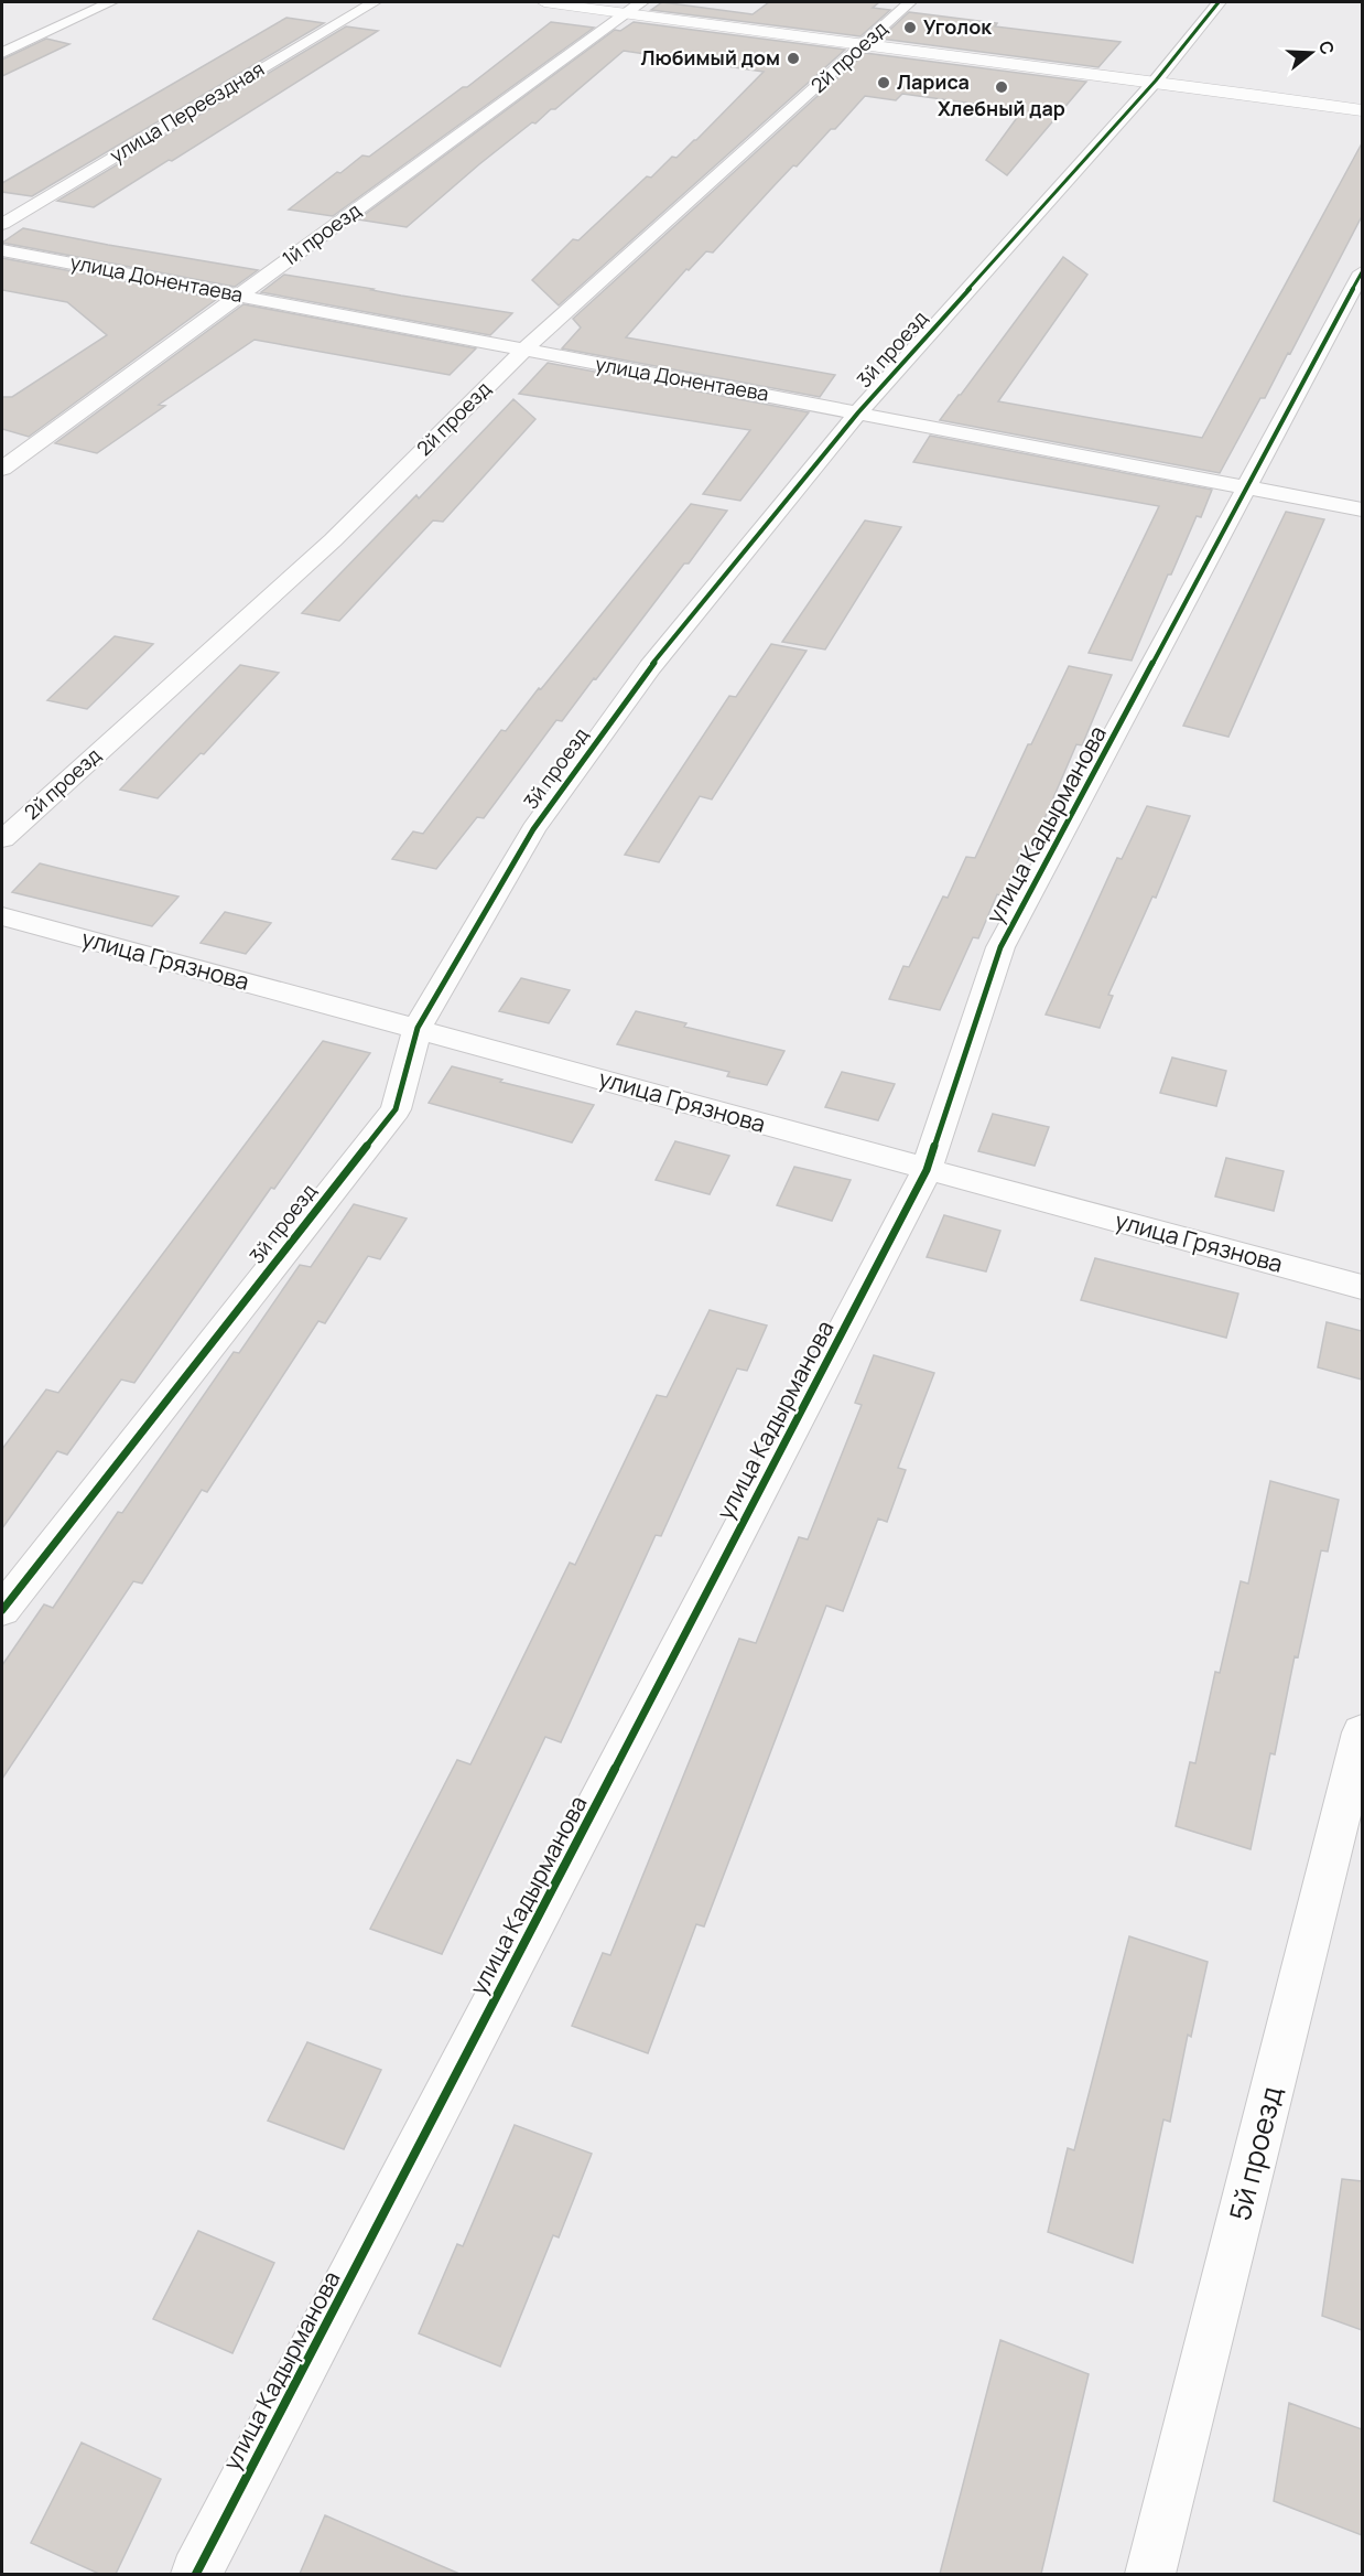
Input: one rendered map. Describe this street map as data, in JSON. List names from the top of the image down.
{
  "streets": {
    "street": [
      "2й проезд",
      "улица Переездная",
      "1й проезд",
      "улица Донентаева",
      "3й проезд",
      "улица Кадырманова",
      "улица Грязнова",
      "5й проезд"
    ]
  },
  "crossings": [
    ["2й проезд", "улица Донентаева"],
    ["1й проезд", "улица Донентаева"],
    ["улица Донентаева", "3й проезд"],
    ["улица Донентаева", "улица Кадырманова"],
    ["3й проезд", "улица Грязнова"],
    ["улица Кадырманова", "улица Грязнова"]
  ],
  "places": [
    "Уголок",
    "Любимый дом",
    "Лариса",
    "Хлебный дар"
  ],
  "north": "right"
}
